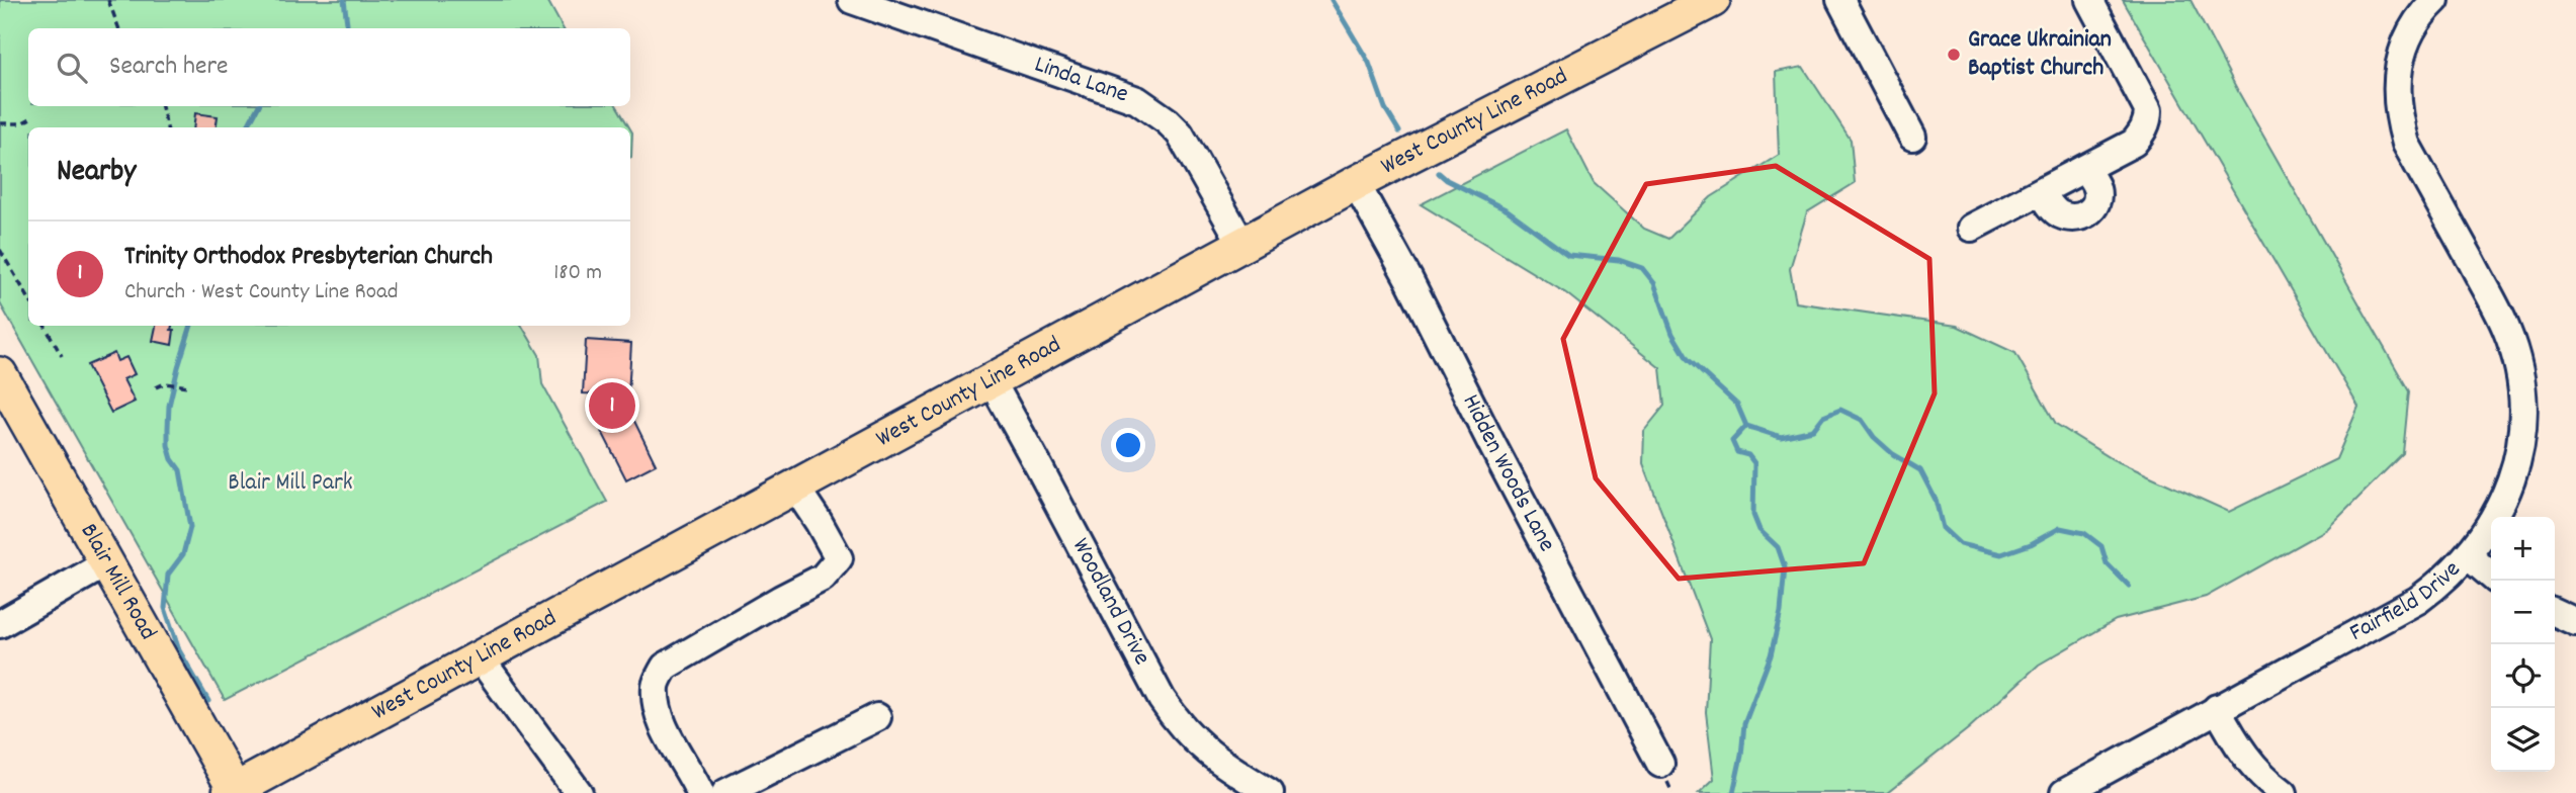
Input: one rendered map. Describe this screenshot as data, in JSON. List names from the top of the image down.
{
  "streets": {
    "main road": ["West County Line Road", "Blair Mill Road"],
    "street": [
      "Linda Lane",
      "Hidden Woods Lane",
      "Fairfield Drive",
      "Woodland Drive"
    ]
  },
  "crossings": [
    ["Linda Lane", "West County Line Road"],
    ["West County Line Road", "Hidden Woods Lane"],
    ["West County Line Road", "Blair Mill Road"],
    ["West County Line Road", "Woodland Drive"]
  ],
  "parks": ["Blair Mill Park"],
  "places": ["Grace Ukrainian Baptist Church"],
  "page": {
    "search": "Search here",
    "heading": "Nearby",
    "list": [
      {
        "mark": "1",
        "name": "Trinity Orthodox Presbyterian Church",
        "note": "Church · West County Line Road",
        "value": "180 m"
      }
    ],
    "pins": "1",
    "map_buttons": ["+", "−"]
  }
}
